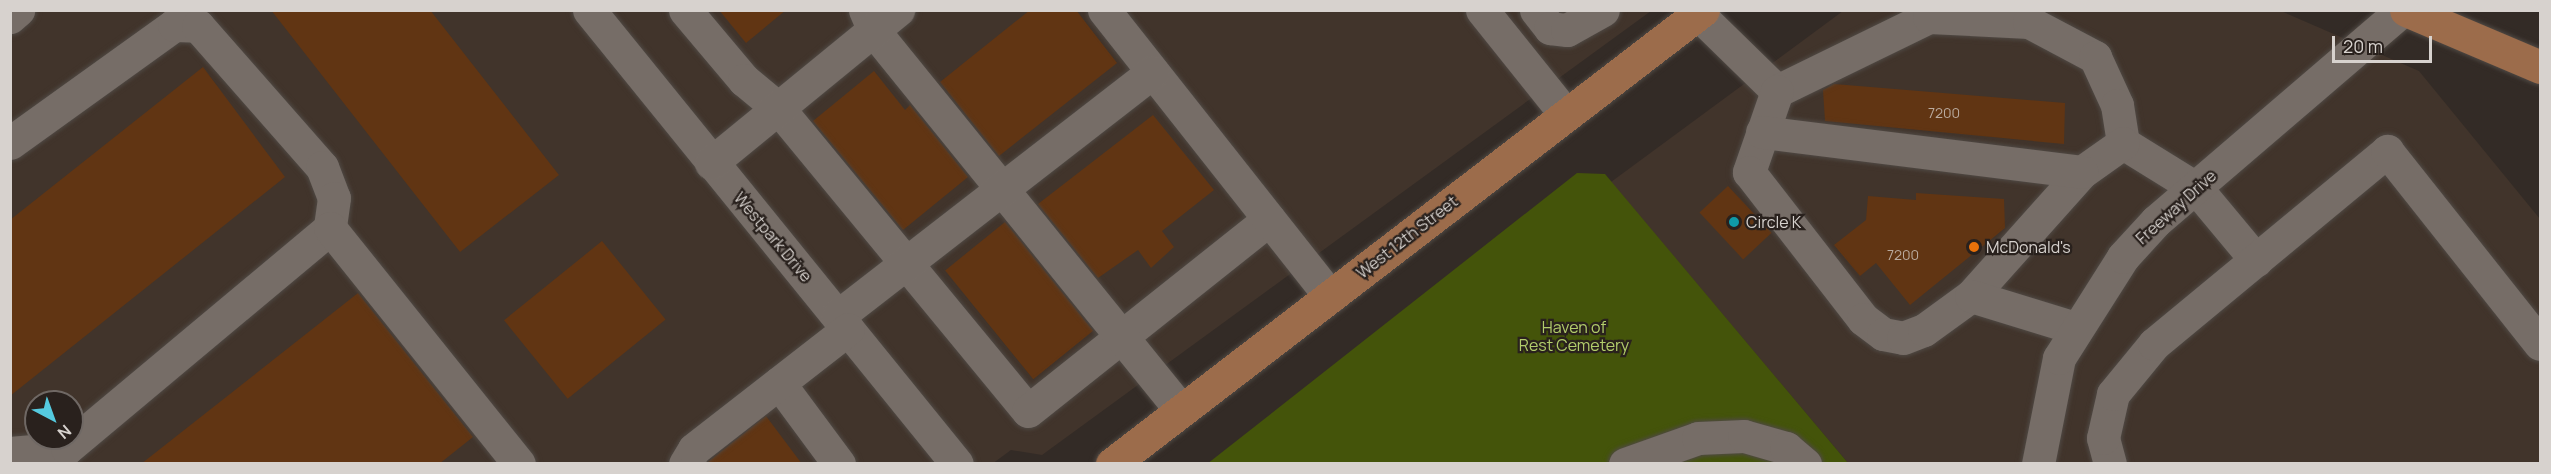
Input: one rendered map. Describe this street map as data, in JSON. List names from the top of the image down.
{
  "streets": {
    "main road": ["West 12th Street"],
    "street": ["Freeway Drive", "Westpark Drive"]
  },
  "parks": ["Haven of Rest Cemetery"],
  "places": ["Circle K", "McDonald's"],
  "house_numbers": ["7200", "7200"],
  "scale_bar": "20 m",
  "north": "bottom right"
}
